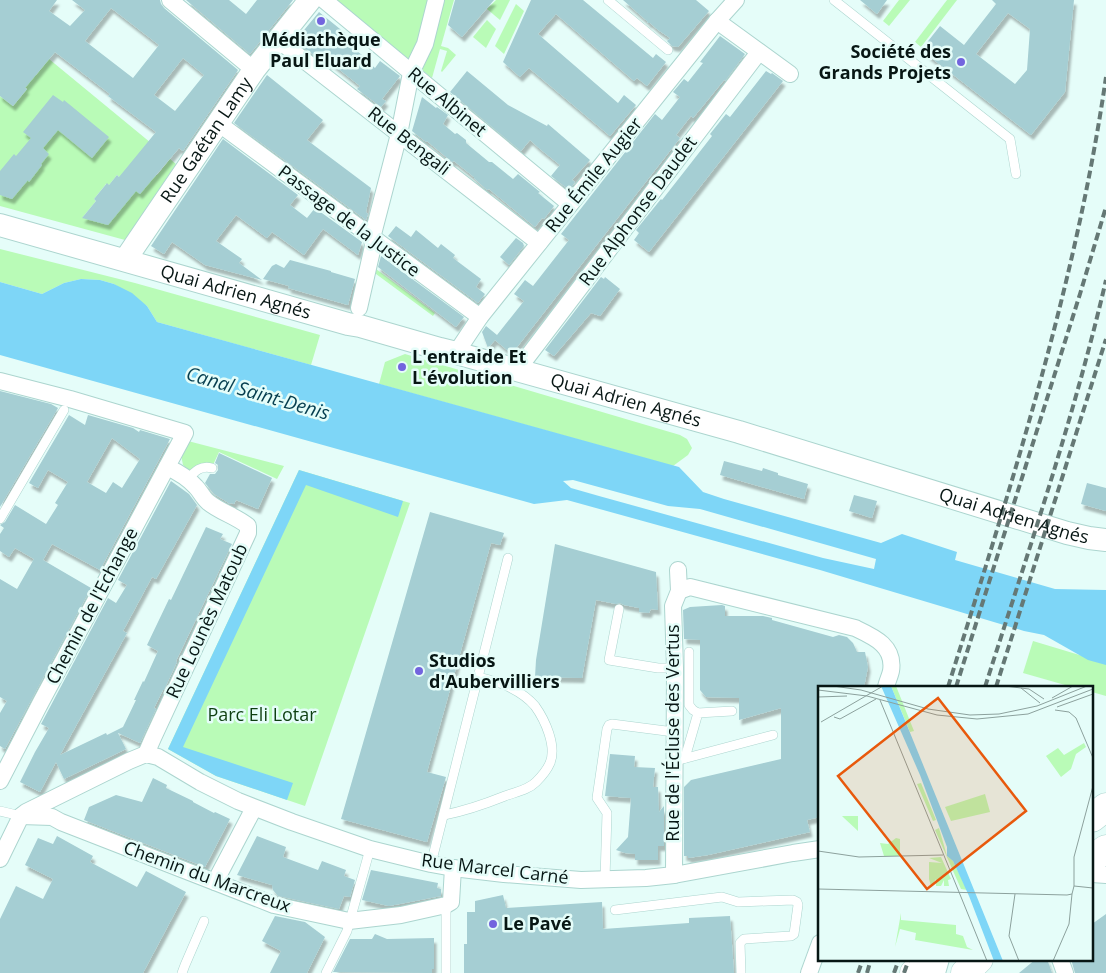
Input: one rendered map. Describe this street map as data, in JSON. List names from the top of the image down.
{
  "streets": {
    "street": [
      "Rue Albinet",
      "Rue Gaétan Lamy",
      "Rue Bengali",
      "Rue Émile Augier",
      "Rue Alphonse Daudet",
      "Passage de la Justice",
      "Quai Adrien Agnés",
      "Chemin de l'Echange",
      "Rue Lounès Matoub",
      "Rue de l'Écluse des Vertus",
      "Rue Marcel Carné",
      "Chemin du Marcreux"
    ]
  },
  "crossings": [
    ["Rue Albinet", "Rue Émile Augier"],
    ["Rue Gaétan Lamy", "Rue Bengali"],
    ["Rue Gaétan Lamy", "Passage de la Justice"],
    ["Rue Gaétan Lamy", "Quai Adrien Agnés"],
    ["Rue Bengali", "Rue Émile Augier"],
    ["Rue Émile Augier", "Passage de la Justice"],
    ["Rue Émile Augier", "Quai Adrien Agnés"],
    ["Rue Alphonse Daudet", "Quai Adrien Agnés"],
    ["Chemin de l'Echange", "Rue Lounès Matoub"],
    ["Rue Lounès Matoub", "Rue Marcel Carné"],
    ["Rue de l'Écluse des Vertus", "Rue Marcel Carné"]
  ],
  "water": ["Canal Saint-Denis"],
  "parks": ["Parc Eli Lotar"],
  "places": [
    "Médiathèque Paul Eluard",
    "Société des Grands Projets",
    "L'entraide Et L'évolution",
    "Studios d'Aubervilliers",
    "Le Pavé"
  ]
}
